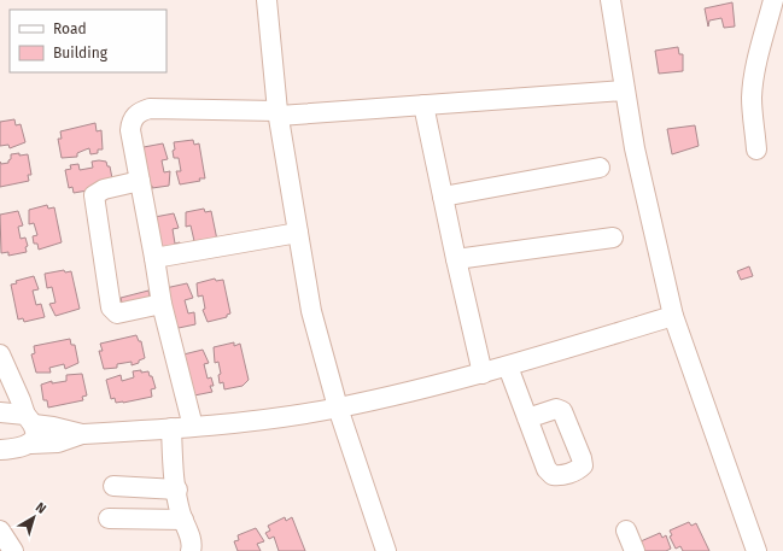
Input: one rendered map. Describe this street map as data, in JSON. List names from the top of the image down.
{
  "legend": ["Road", "Building"],
  "north": "top right"
}
